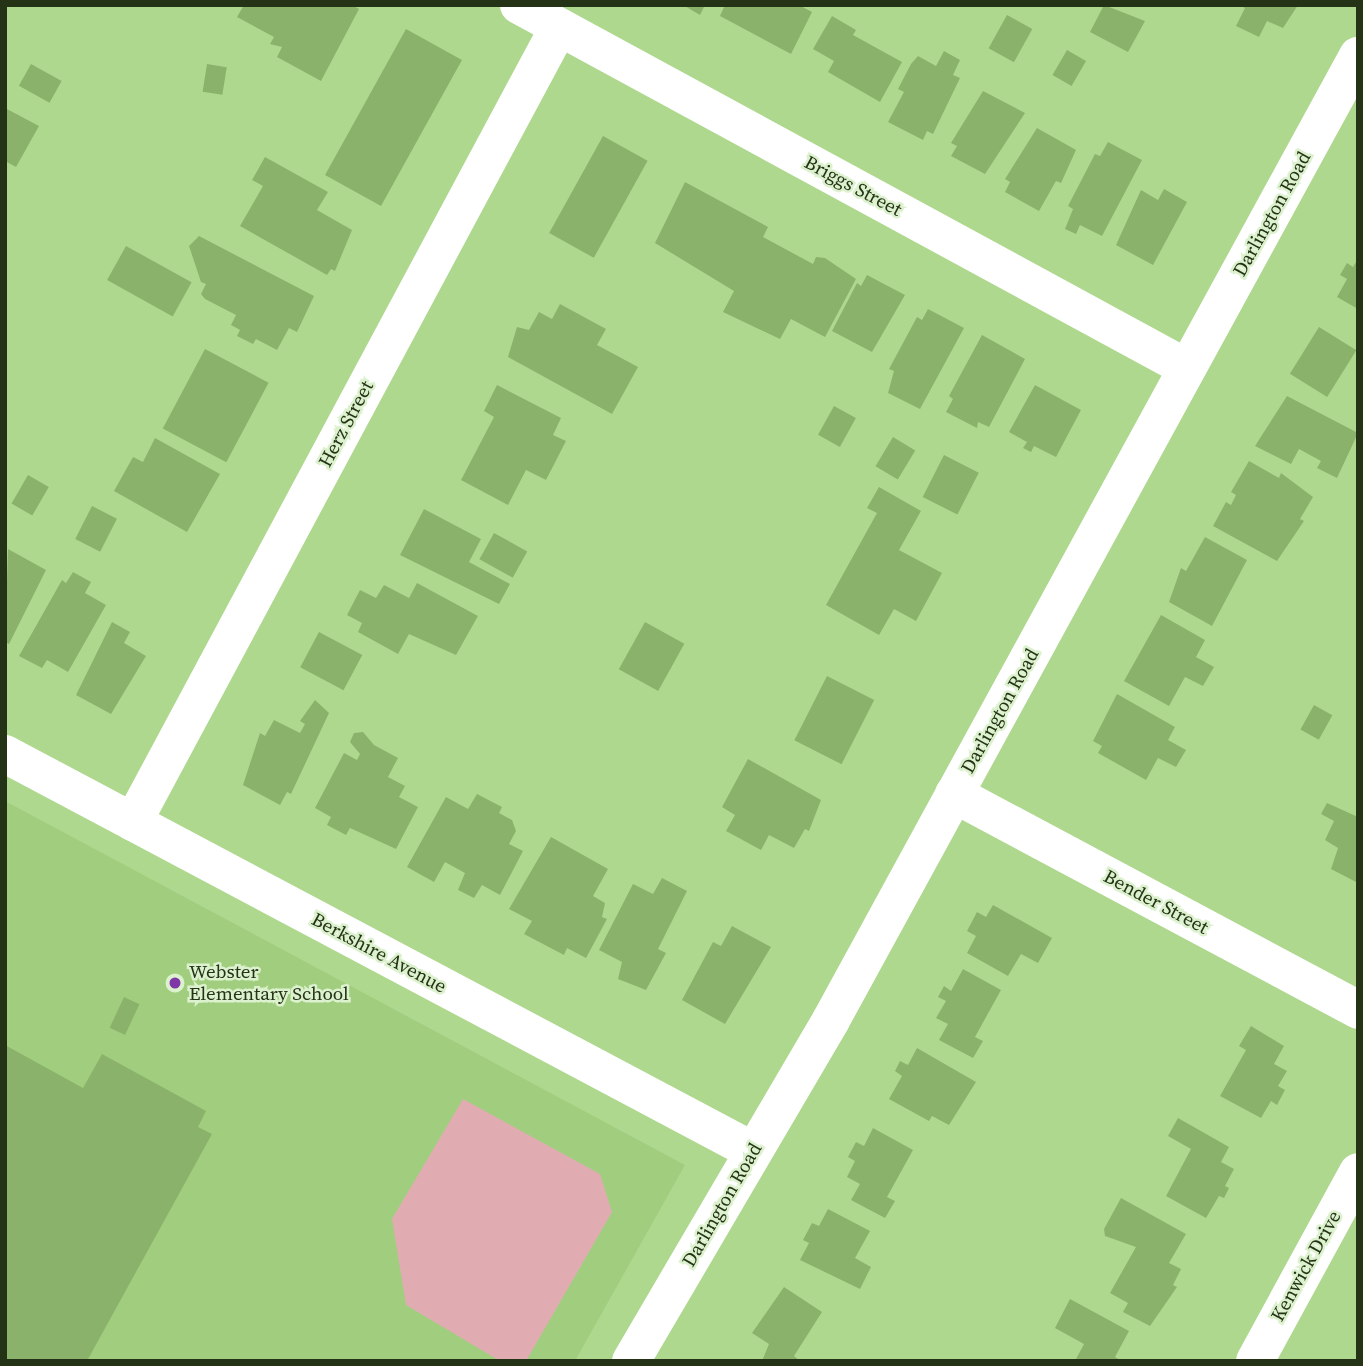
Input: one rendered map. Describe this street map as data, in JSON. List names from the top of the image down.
{
  "streets": {
    "street": [
      "Briggs Street",
      "Darlington Road",
      "Herz Street",
      "Bender Street",
      "Berkshire Avenue",
      "Kenwick Drive"
    ]
  },
  "crossings": [
    ["Briggs Street", "Darlington Road"],
    ["Briggs Street", "Herz Street"],
    ["Darlington Road", "Bender Street"],
    ["Darlington Road", "Berkshire Avenue"],
    ["Herz Street", "Berkshire Avenue"]
  ],
  "places": ["Webster Elementary School"]
}
